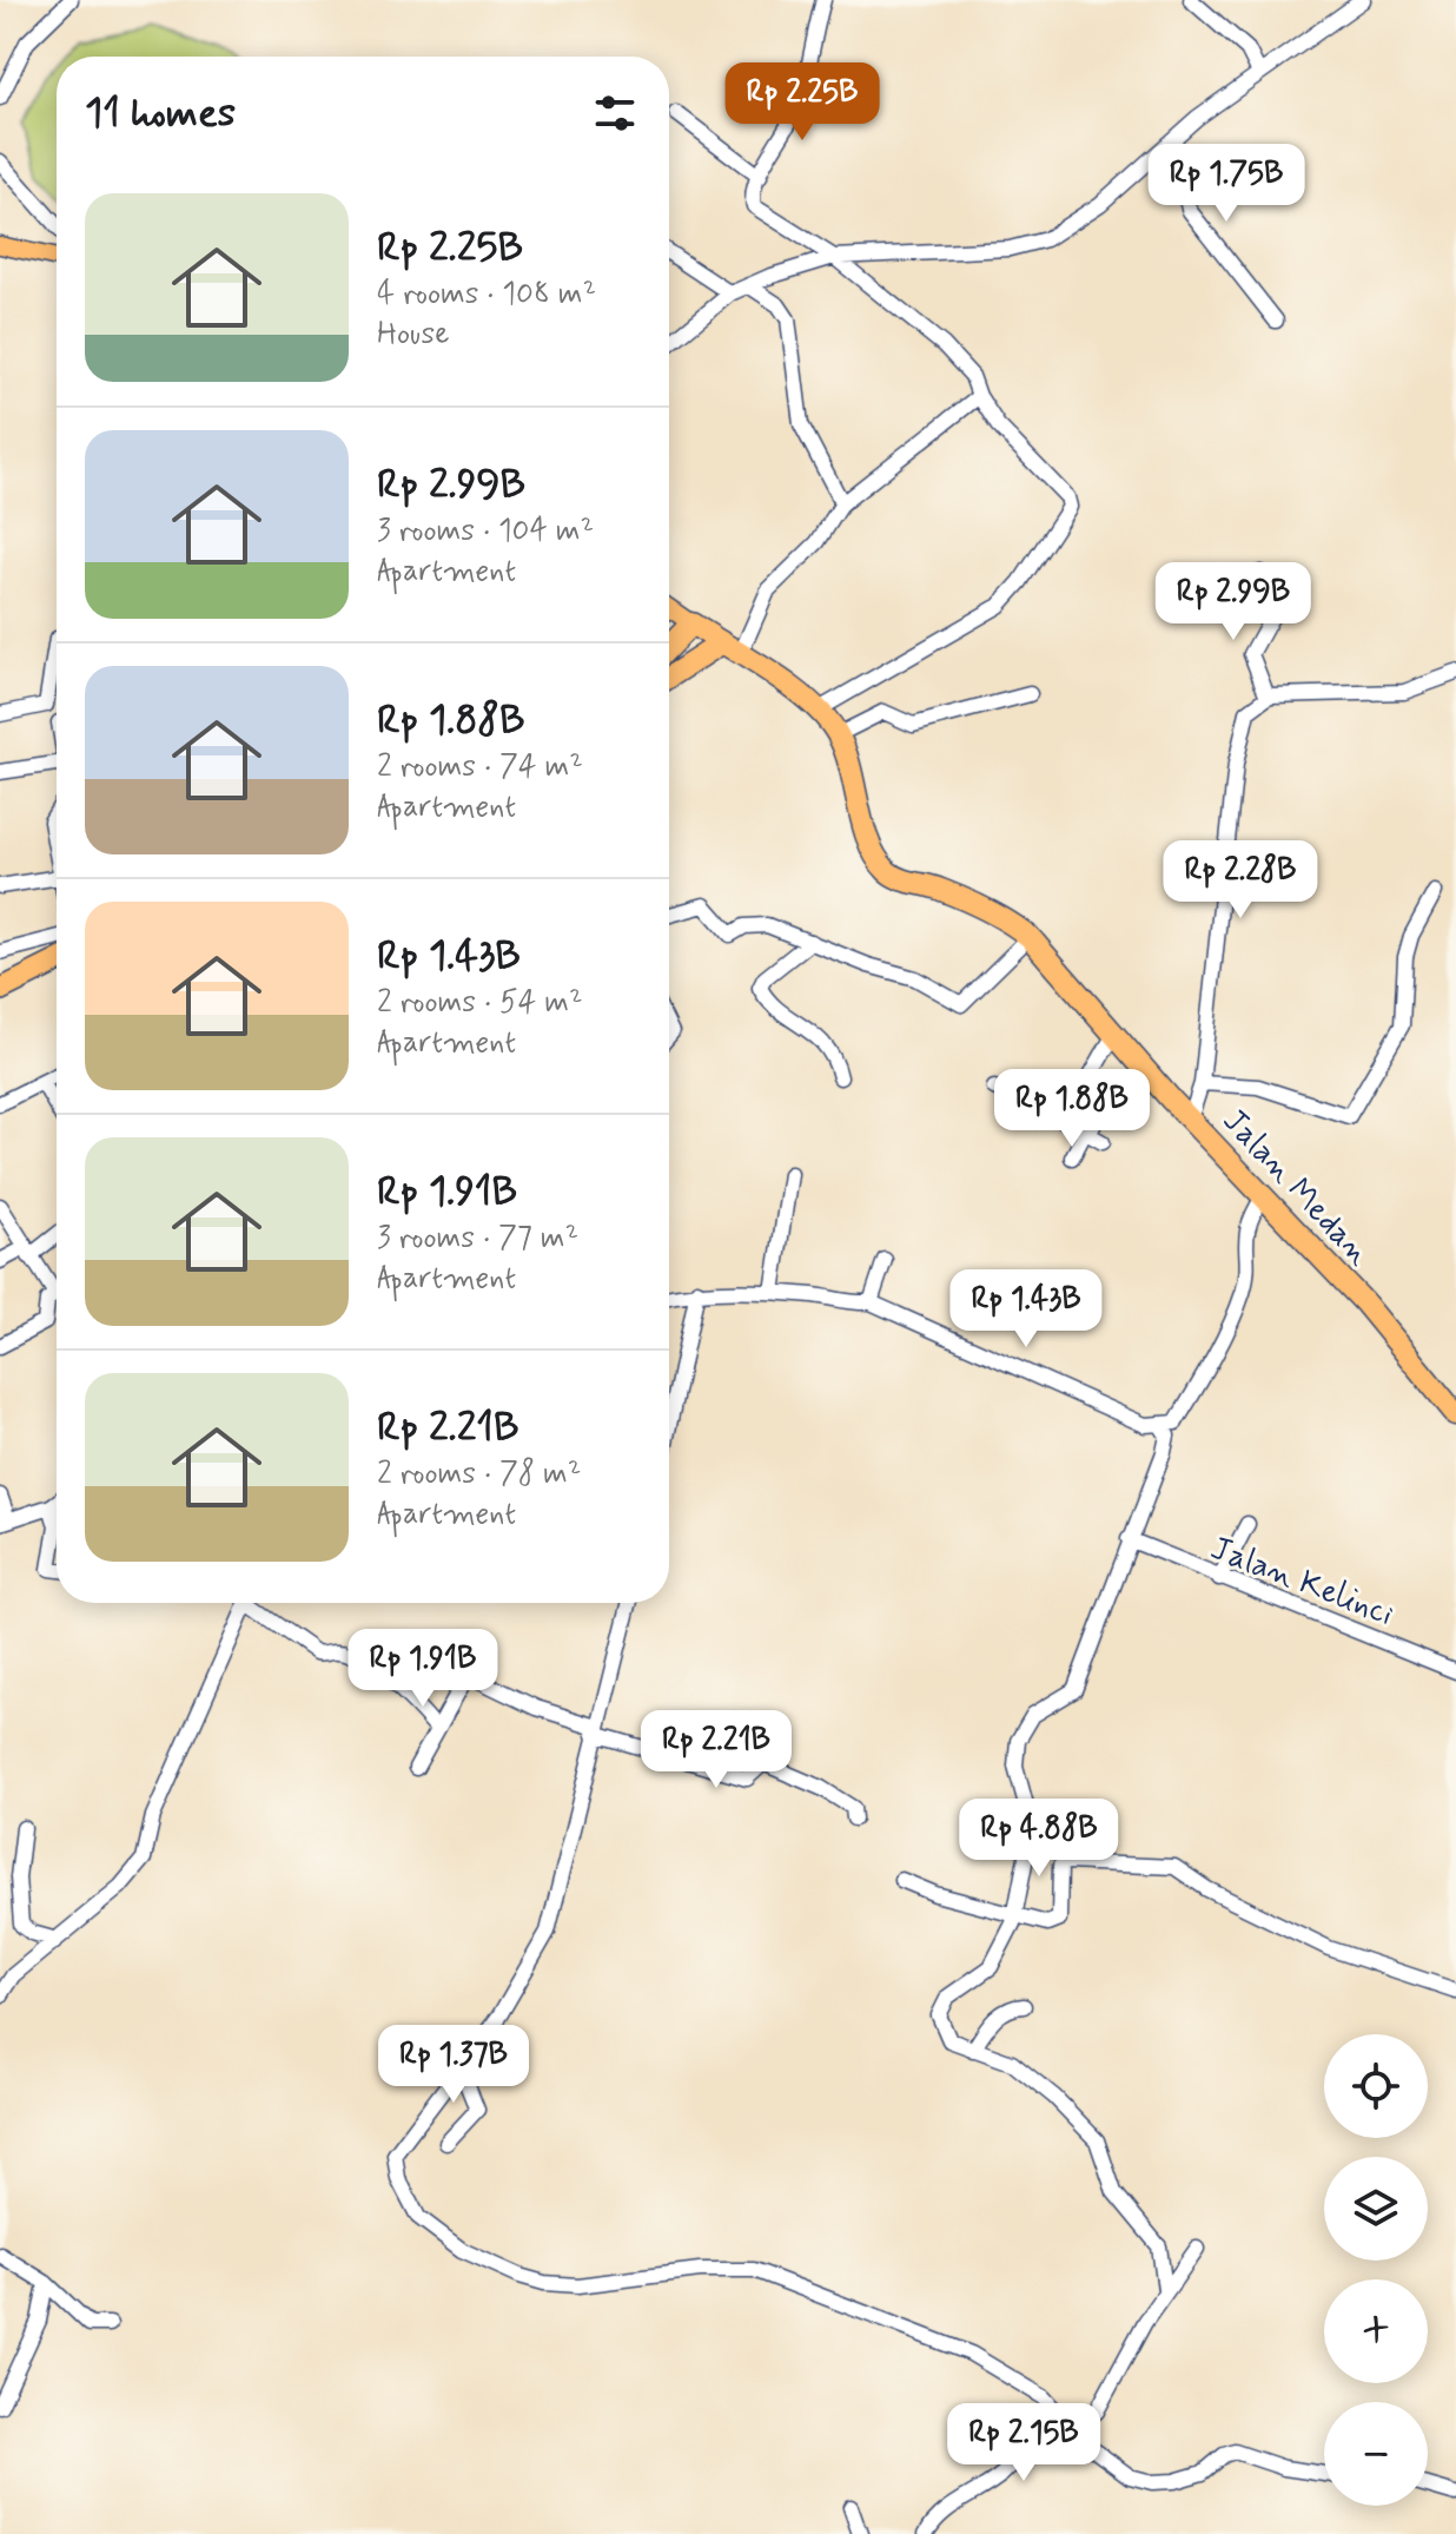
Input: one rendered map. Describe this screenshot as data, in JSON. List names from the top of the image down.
{
  "streets": {
    "highway": ["Jalan Medan"],
    "street": ["Jalan Kelinci"]
  },
  "page": {
    "heading": "11 homes",
    "price": [
      "Rp 2.25B",
      "Rp 1.75B",
      "Rp 2.99B",
      "Rp 2.28B",
      "Rp 1.88B",
      "Rp 1.43B",
      "Rp 1.91B",
      "Rp 2.21B",
      "Rp 4.88B",
      "Rp 1.37B",
      "Rp 2.15B"
    ],
    "list": [
      {
        "name": "Rp 2.25B",
        "note": "4 rooms · 108 m² · House"
      },
      {
        "name": "Rp 2.99B",
        "note": "3 rooms · 104 m² · Apartment"
      },
      {
        "name": "Rp 1.88B",
        "note": "2 rooms · 74 m² · Apartment"
      },
      {
        "name": "Rp 1.43B",
        "note": "2 rooms · 54 m² · Apartment"
      },
      {
        "name": "Rp 1.91B",
        "note": "3 rooms · 77 m² · Apartment"
      },
      {
        "name": "Rp 2.21B",
        "note": "2 rooms · 78 m² · Apartment"
      }
    ],
    "map_buttons": ["+", "−"]
  }
}
